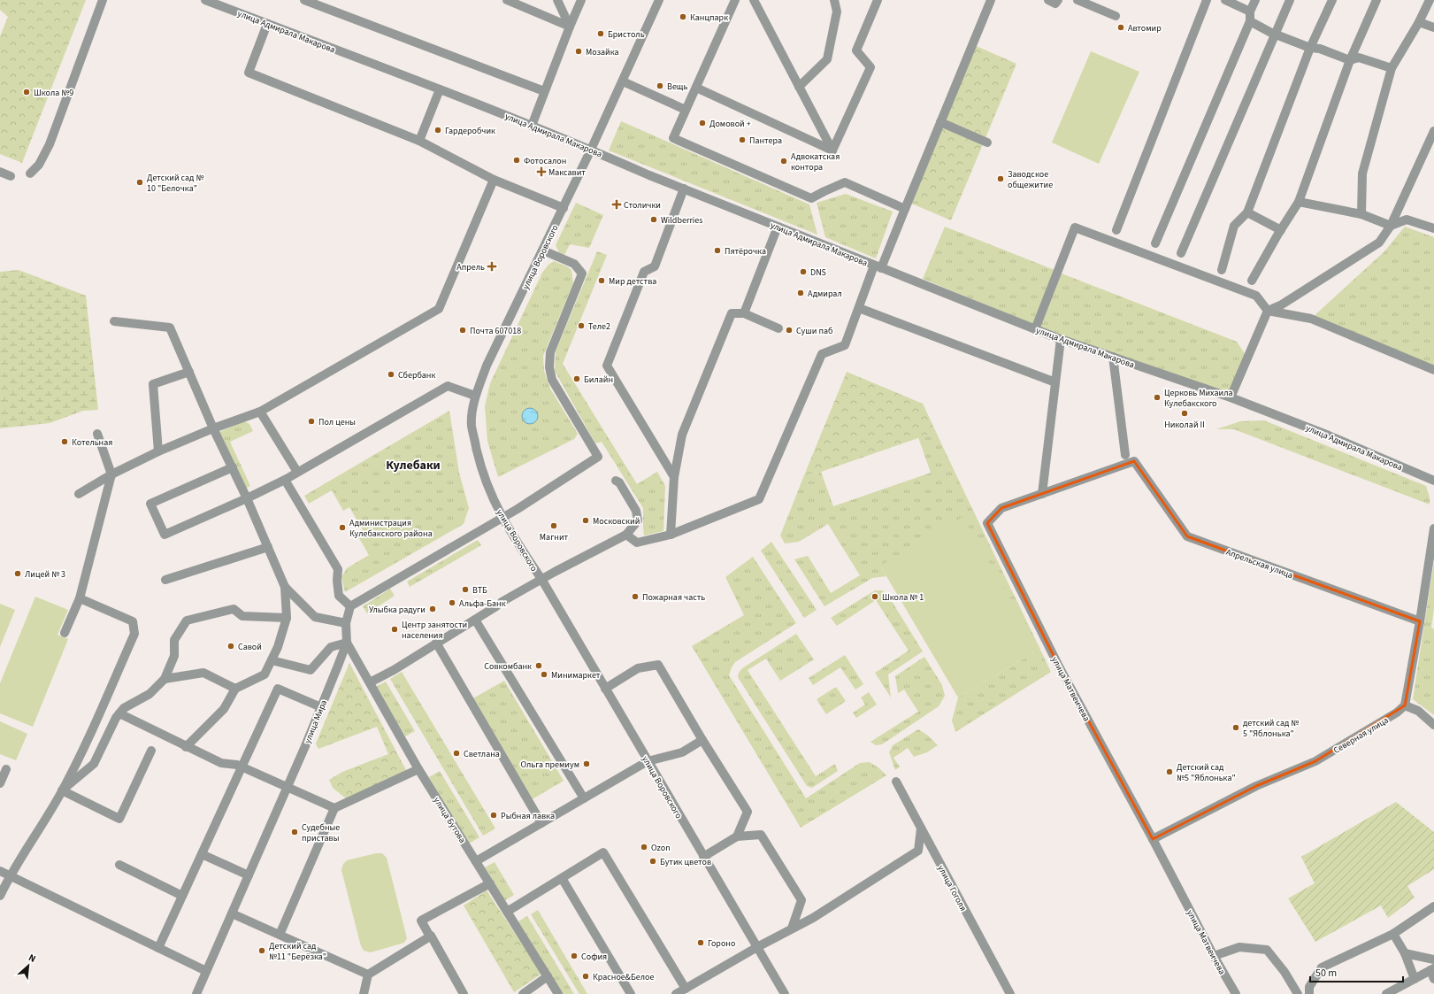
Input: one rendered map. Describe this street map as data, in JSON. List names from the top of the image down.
{
  "streets": {
    "street": [
      "улица Адмирала Макарова",
      "улица Воровского",
      "Апрельская улица",
      "улица Матвеичева",
      "улица Мира",
      "Северная улица",
      "улица Бутова",
      "улица Гоголя"
    ]
  },
  "crossings": [
    ["улица Адмирала Макарова", "улица Воровского"],
    ["Апрельская улица", "улица Матвеичева"],
    ["улица Матвеичева", "Северная улица"],
    ["улица Мира", "улица Бутова"]
  ],
  "districts": ["Кулебаки"],
  "places": {
    "other": [
      "Канцпарк",
      "Автомир",
      "Бристоль",
      "Мозайка",
      "Вещь",
      "Школа №9",
      "Домовой +",
      "Гардеробчик",
      "Пантера",
      "Фотосалон",
      "Адвокатская контора",
      "Заводское общежитие",
      "Детский сад № 10 \"Белочка\"",
      "Wildberries",
      "Пятёрочка",
      "DNS",
      "Мир детства",
      "Адмирал",
      "Теле2",
      "Почта 607018",
      "Суши паб",
      "Сбербанк",
      "Билайн",
      "Церковь Михаила Кулебакского",
      "Николай II",
      "Пол цены",
      "Котельная",
      "Московский",
      "Магнит",
      "Администрация Кулебакского района",
      "Лицей № 3",
      "ВТБ",
      "Пожарная часть",
      "Школа № 1",
      "Альфа-Банк",
      "Улыбка радуги",
      "Центр занятости населения",
      "Савой",
      "Совкомбанк",
      "Минимаркет",
      "детский сад № 5 \"Яблонька\"",
      "Светлана",
      "Ольга премиум",
      "Детский сад №5 \"Яблонька\"",
      "Рыбная лавка",
      "Судебные приставы",
      "Ozon",
      "Бутик цветов",
      "Гороно",
      "Детский сад №11 \"Берёзка\"",
      "София",
      "Красное&Белое"
    ],
    "health": ["Максавит", "Столички", "Апрель"]
  },
  "scale_bar": "50 m",
  "north": "top right"
}
